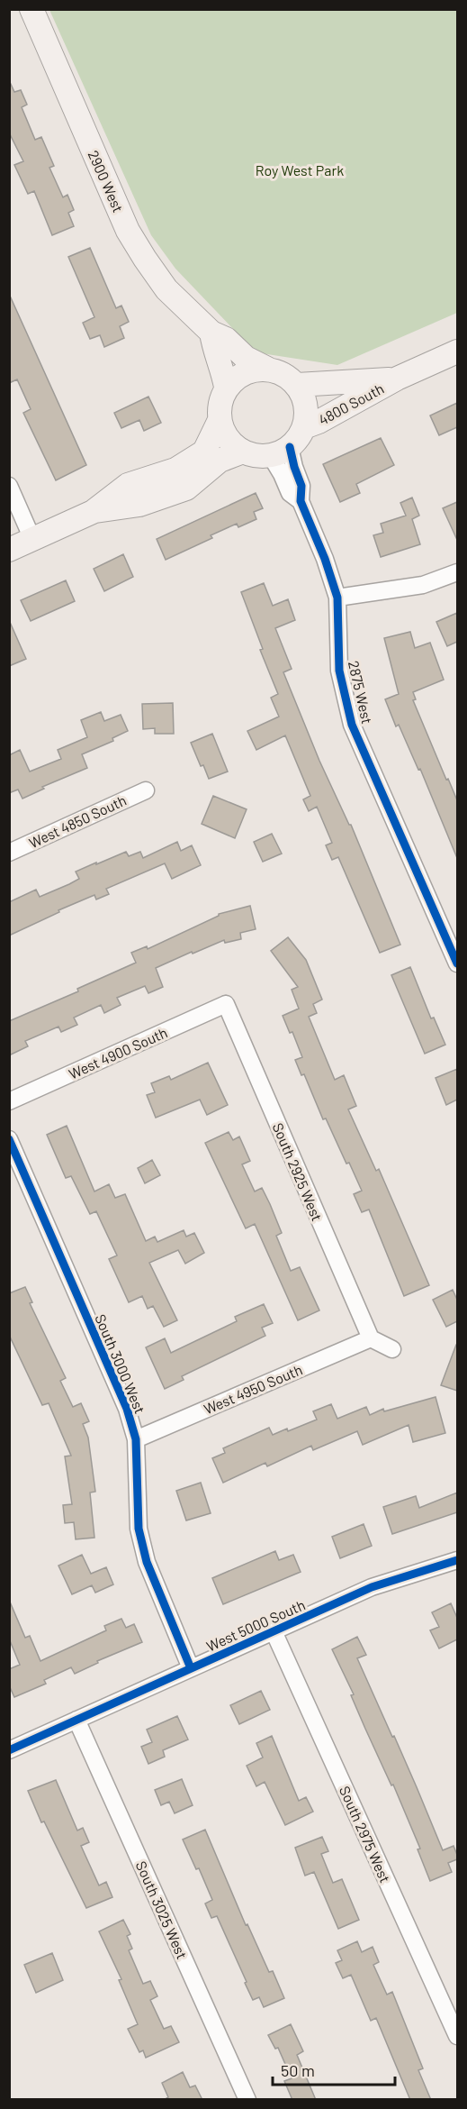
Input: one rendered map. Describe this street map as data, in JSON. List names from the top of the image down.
{
  "streets": {
    "main road": ["2900 West", "4800 South"],
    "street": [
      "2875 West",
      "West 4850 South",
      "West 4900 South",
      "South 2925 West",
      "South 3000 West",
      "West 4950 South",
      "West 5000 South",
      "South 2975 West",
      "South 3025 West"
    ]
  },
  "crossings": [
    ["4800 South", "2875 West"],
    ["West 4900 South", "South 2925 West"],
    ["South 2925 West", "West 4950 South"],
    ["South 3000 West", "West 4950 South"],
    ["South 3000 West", "West 5000 South"],
    ["West 5000 South", "South 2975 West"],
    ["West 5000 South", "South 3025 West"]
  ],
  "parks": ["Roy West Park"],
  "scale_bar": "50 m"
}
